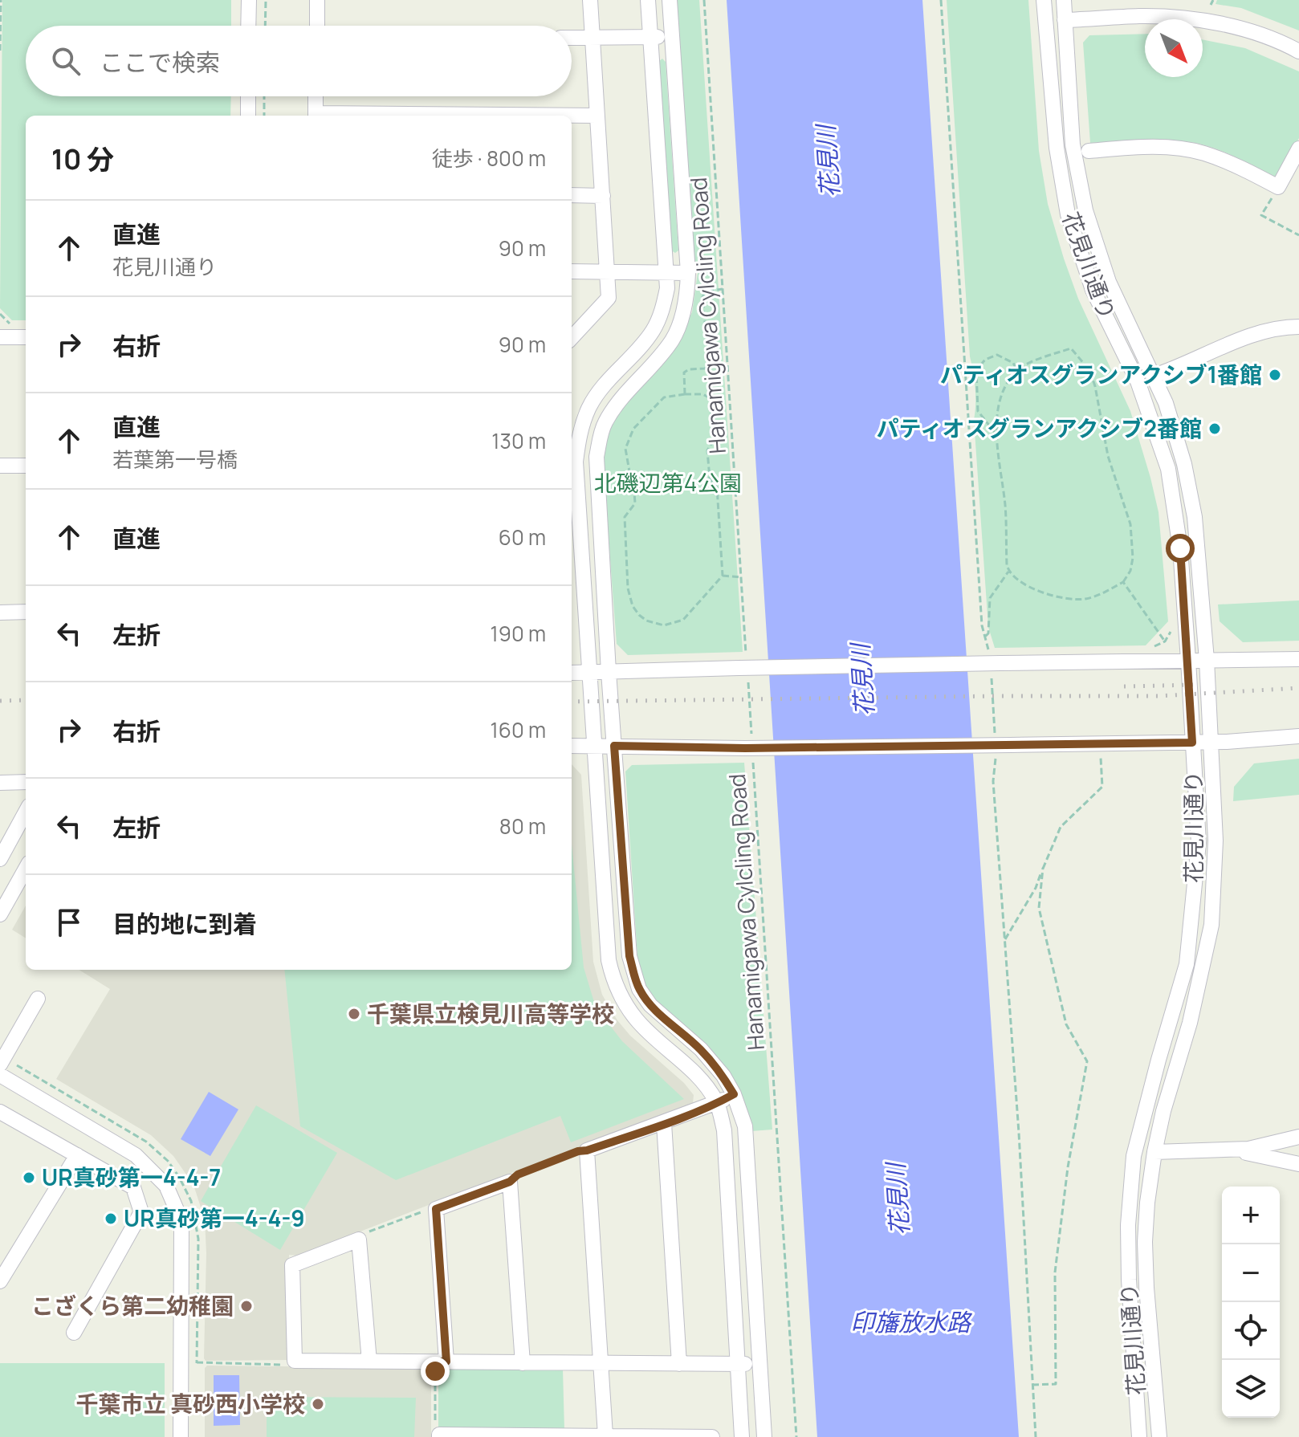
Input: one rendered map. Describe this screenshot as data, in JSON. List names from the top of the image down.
{
  "streets": {
    "street": ["花見川通り"],
    "path": ["Hanamigawa Cylcling Road"]
  },
  "water": ["花見川", "印旛放水路"],
  "parks": ["北磯辺第4公園"],
  "places": [
    "パティオスグランアクシブ1番館",
    "パティオスグランアクシブ2番館",
    "千葉県立検見川高等学校",
    "UR真砂第一4-4-7",
    "UR真砂第一4-4-9",
    "こざくら第二幼稚園",
    "千葉市立 真砂西小学校"
  ],
  "north": "bottom right",
  "page": {
    "search": "ここで検索",
    "heading": ["10 分", "徒歩 · 800 m"],
    "list": [
      ["直進", "花見川通り", "90 m"],
      ["右折", "90 m"],
      ["直進", "若葉第一号橋", "130 m"],
      ["直進", "60 m"],
      ["左折", "190 m"],
      ["右折", "160 m"],
      ["左折", "80 m"],
      "目的地に到着"
    ],
    "map_buttons": ["+", "−"]
  }
}
